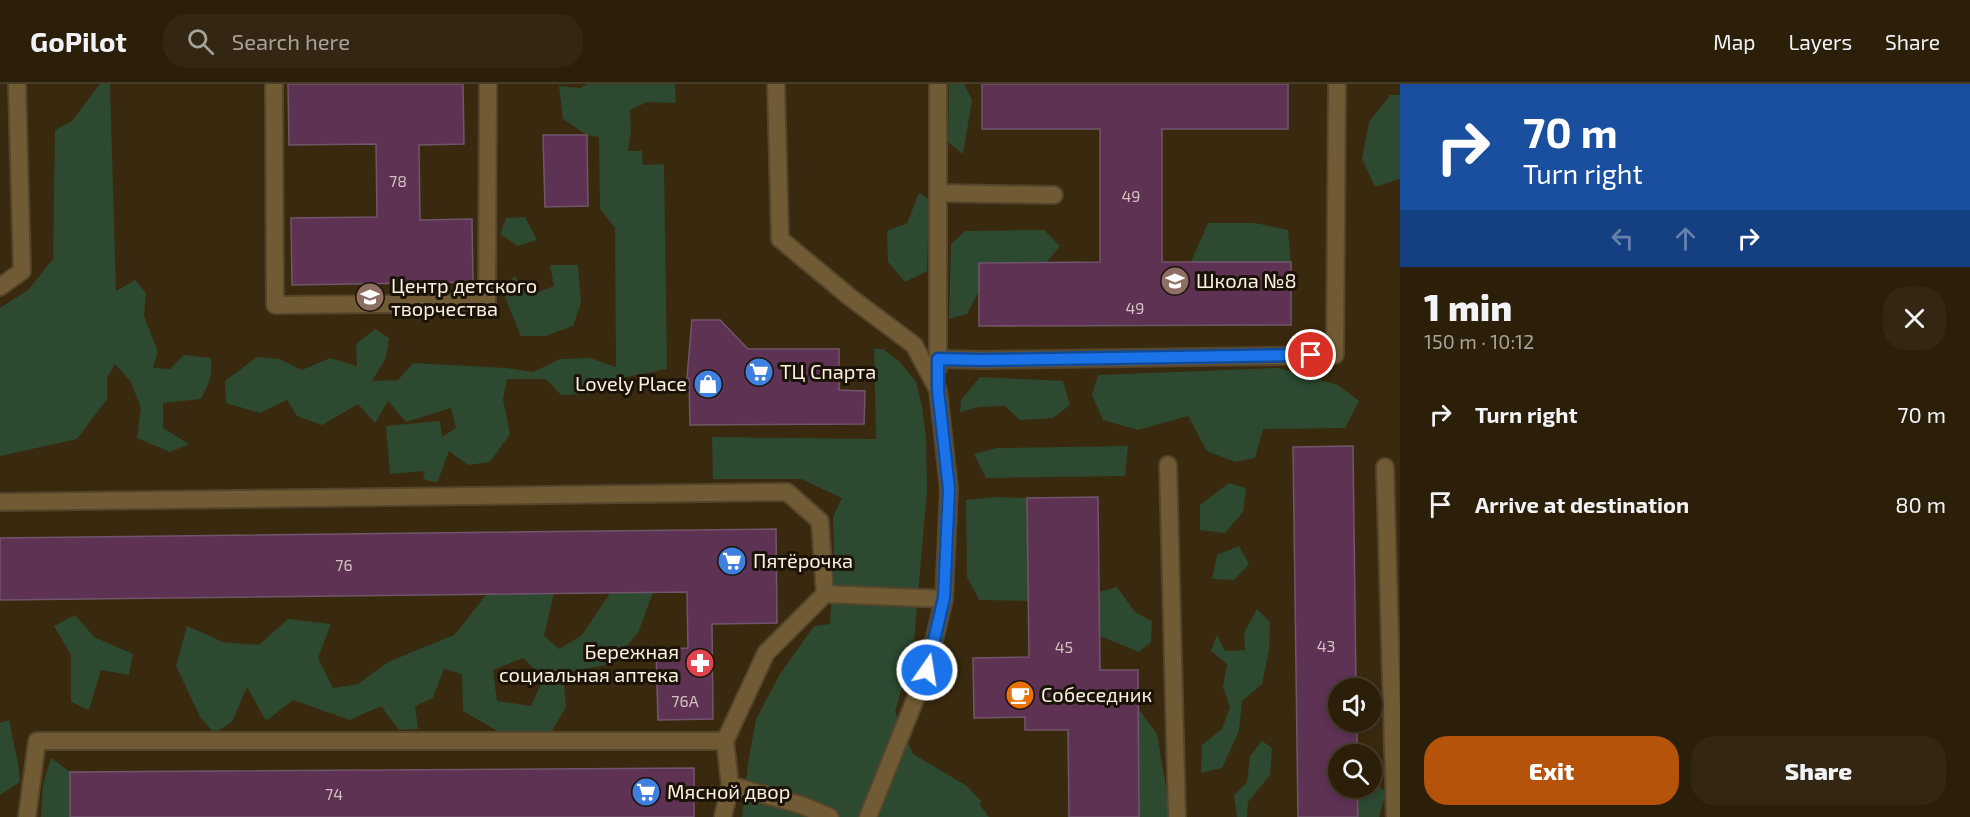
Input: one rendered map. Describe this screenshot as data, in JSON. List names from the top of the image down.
{
  "places": {
    "school or university": ["Школа №8", "Центр детского творчества"],
    "supermarket": ["ТЦ Спарта", "Пятёрочка", "Мясной двор"],
    "shop": ["Lovely Place"],
    "pharmacy": ["Бережная социальная аптека"],
    "cafe": ["Собеседник"]
  },
  "house_numbers": [
    "78",
    "49",
    "49",
    "76",
    "43",
    "45",
    "76А",
    "74"
  ],
  "page": {
    "header": "GoPilot",
    "search": "Search here",
    "nav": ["Map", "Layers", "Share"],
    "turn": ["70 m", "Turn right"],
    "heading": ["1 min", "150 m · 10:12"],
    "list": [
      {
        "name": "Turn right",
        "value": "70 m"
      },
      {
        "name": "Arrive at destination",
        "value": "80 m"
      }
    ],
    "buttons": ["Exit", "Share"]
  }
}
